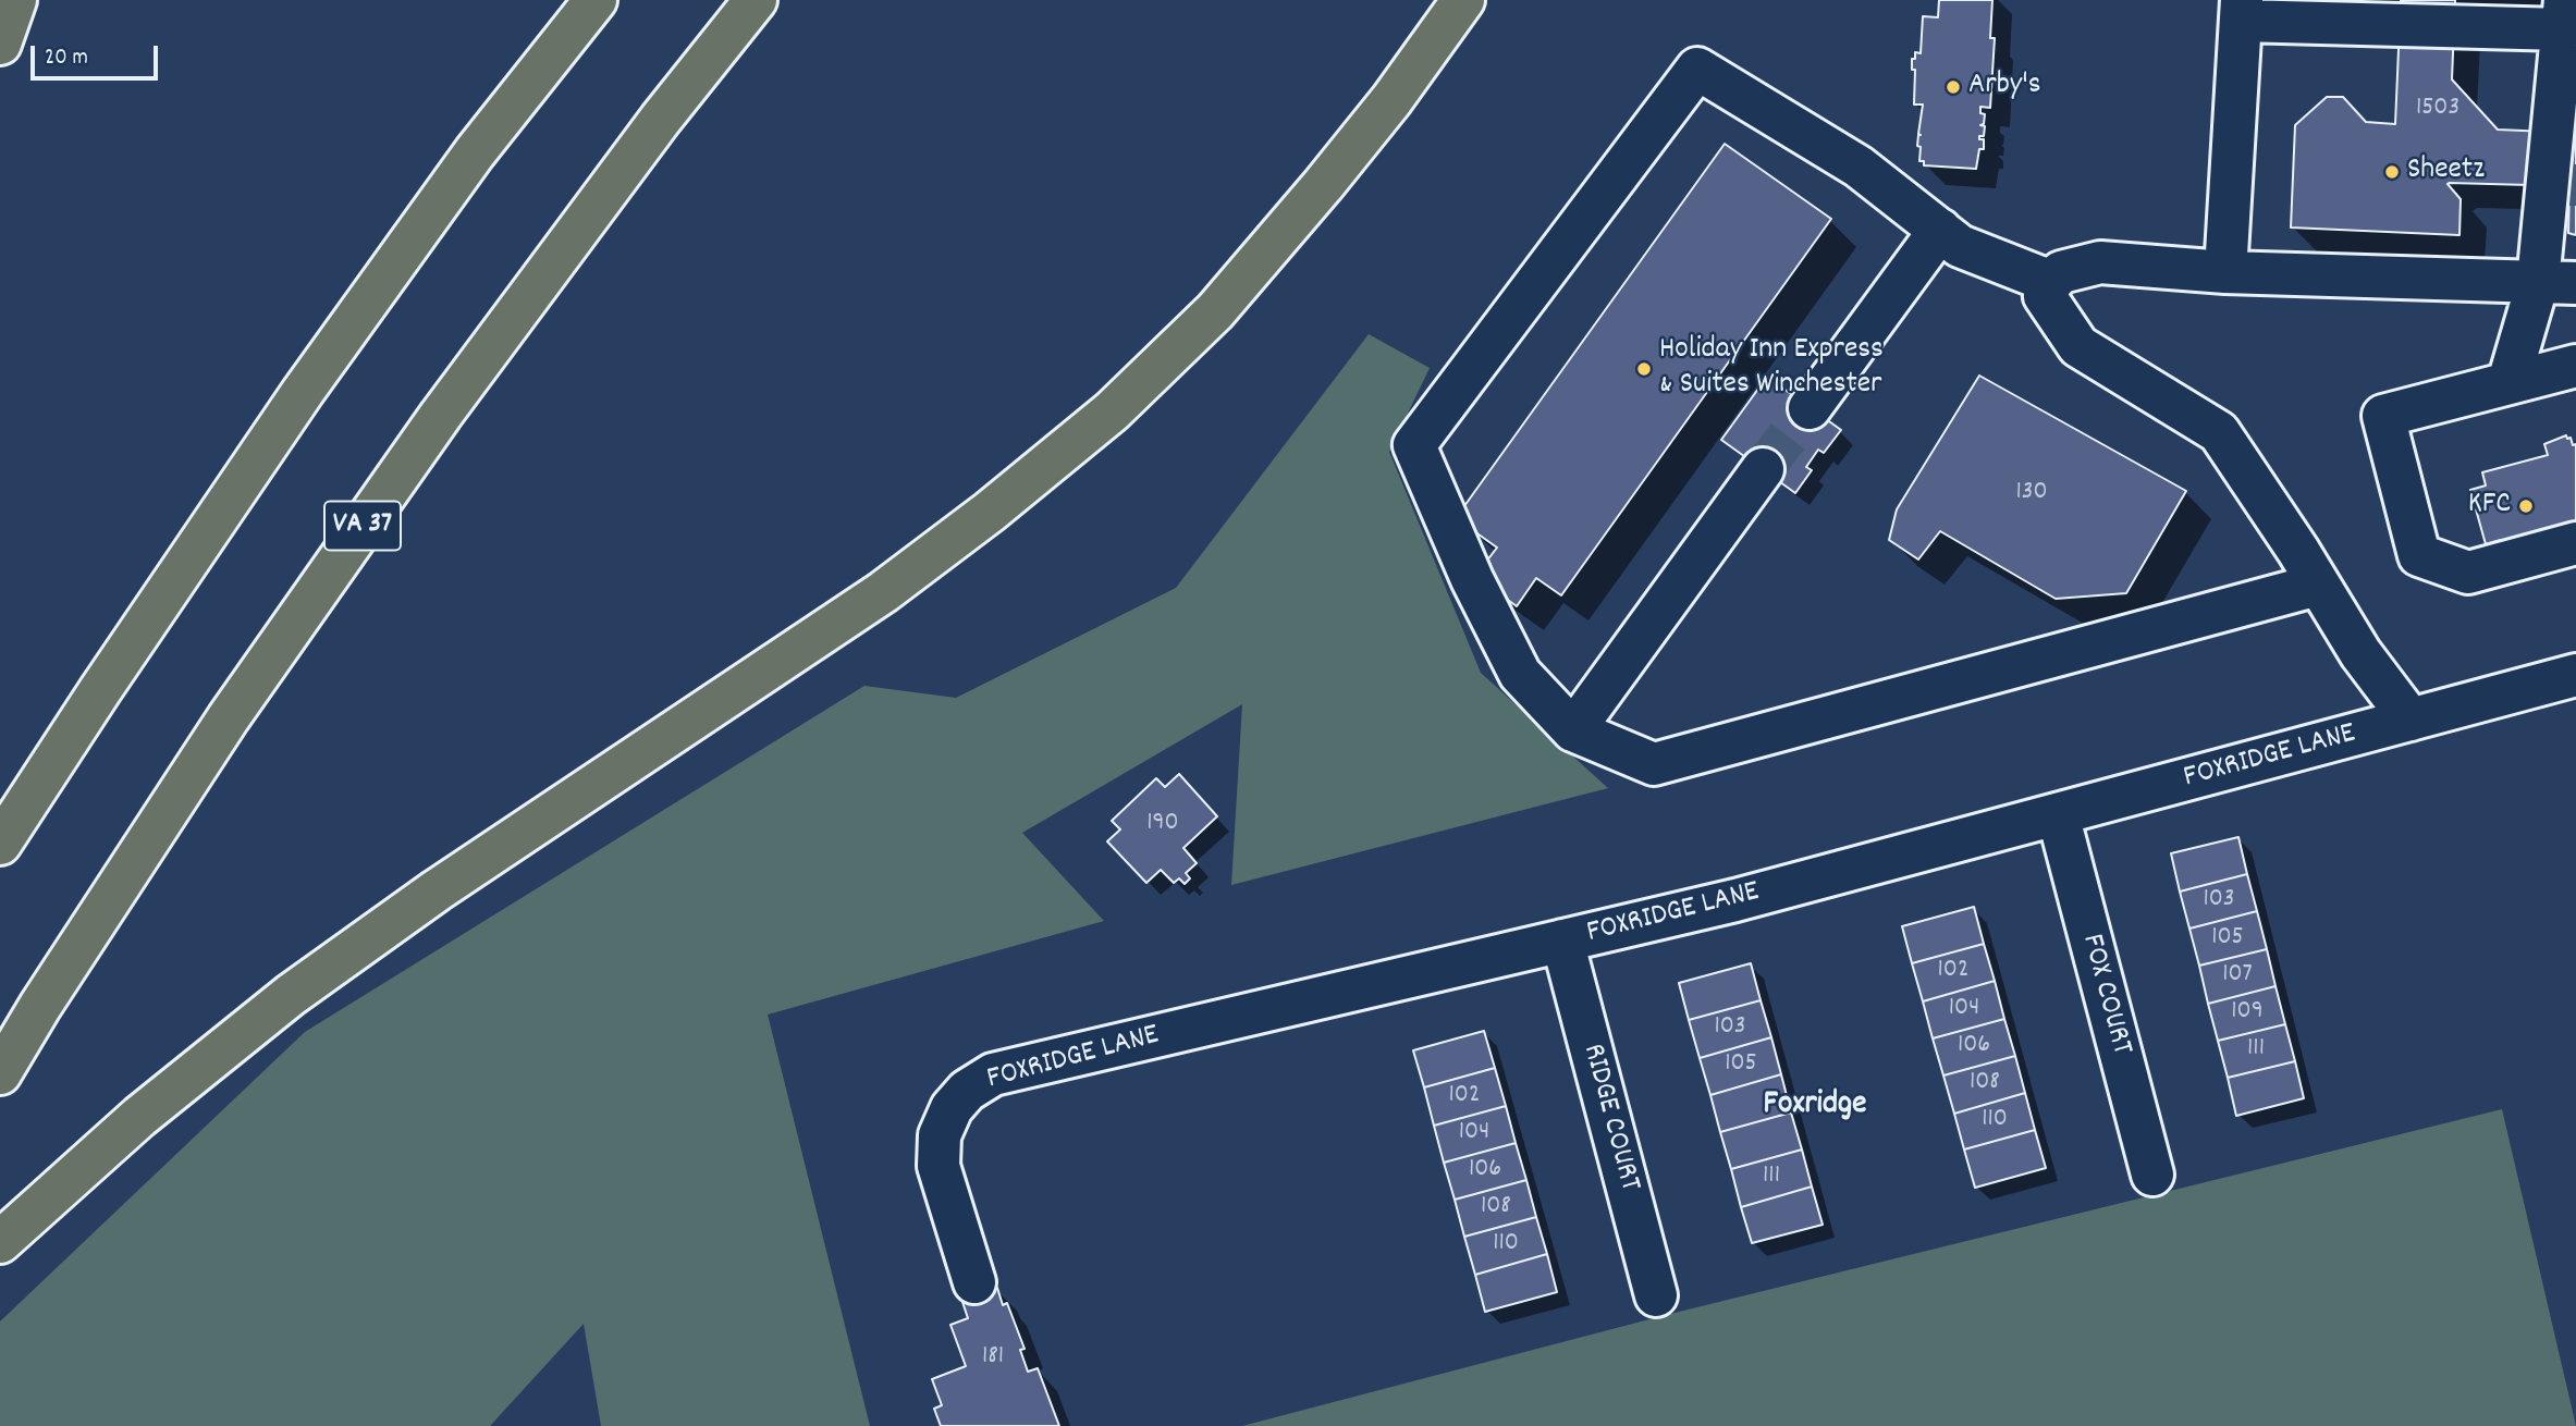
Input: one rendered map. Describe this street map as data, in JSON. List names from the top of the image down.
{
  "streets": {
    "highway": ["VA 37"],
    "street": ["FOXRIDGE LANE", "FOX COURT", "RIDGE COURT"]
  },
  "crossings": [
    ["FOXRIDGE LANE", "FOX COURT"],
    ["FOXRIDGE LANE", "RIDGE COURT"]
  ],
  "districts": ["Foxridge"],
  "places": [
    "Arby's",
    "Sheetz",
    "Holiday Inn Express & Suites Winchester",
    "KFC"
  ],
  "house_numbers": [
    "1503",
    "130",
    "190",
    "103",
    "105",
    "102",
    "107",
    "104",
    "109",
    "103",
    "106",
    "111",
    "105",
    "108",
    "102",
    "110",
    "104",
    "106",
    "111",
    "108",
    "110",
    "181"
  ],
  "scale_bar": "20 m"
}
